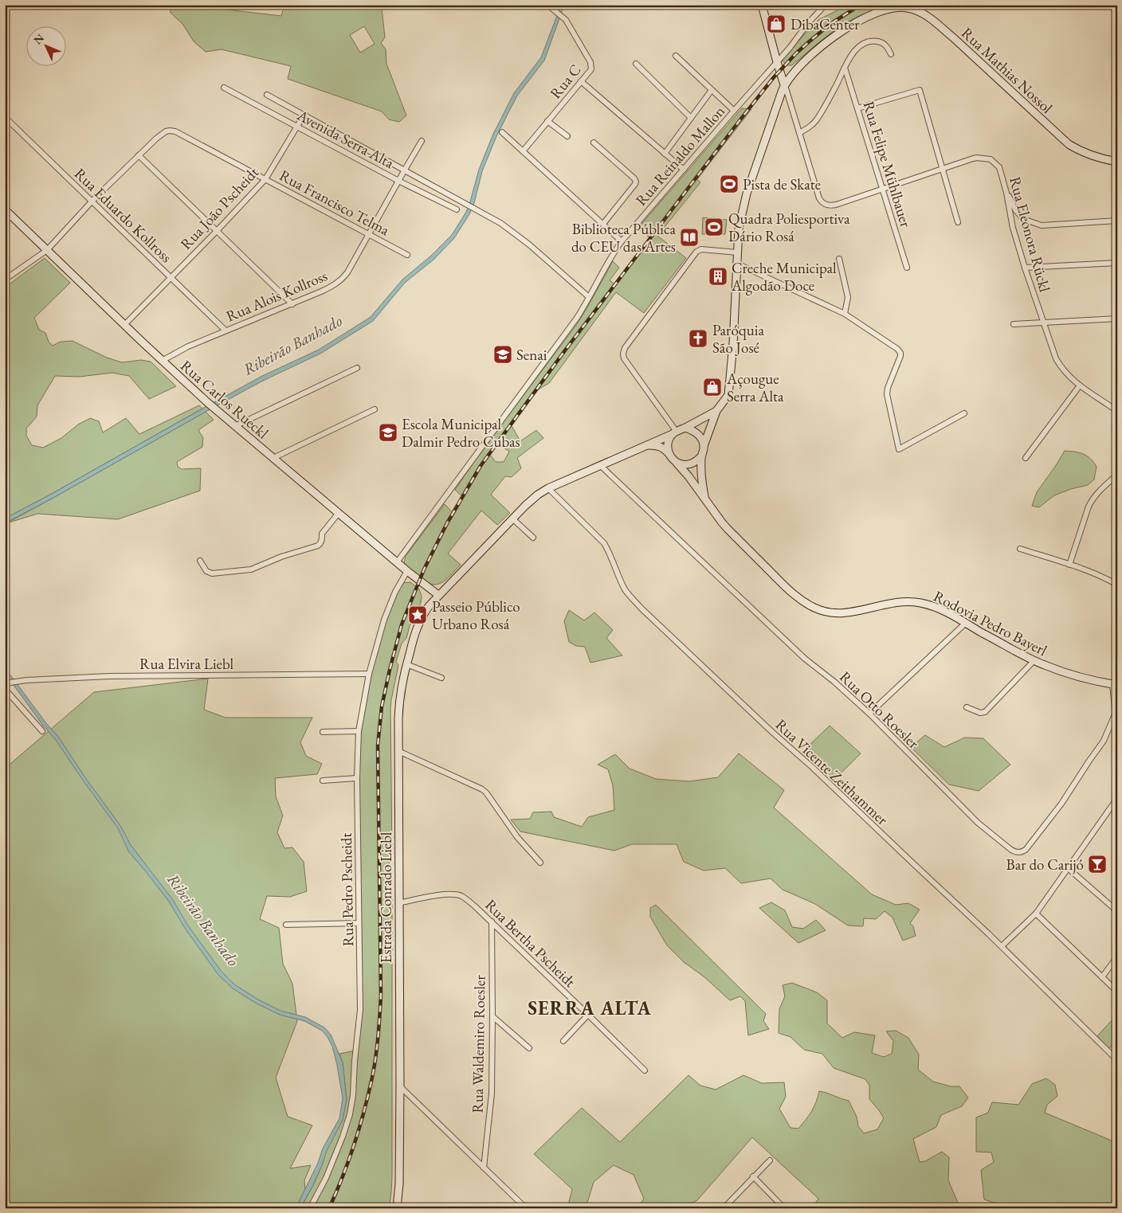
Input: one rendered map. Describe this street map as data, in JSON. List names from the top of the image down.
{
  "streets": {
    "main road": [
      "Rua Mathias Nossol",
      "Rua Carlos Rueckl",
      "Rodovia Pedro Bayerl",
      "Estrada Conrado Liebl"
    ],
    "street": [
      "Rua C",
      "Avenida Serra Alta",
      "Rua Reinaldo Mallon",
      "Rua Felipe Mühlbauer",
      "Rua Francisco Telma",
      "Rua João Pscheidt",
      "Rua Eduardo Kollross",
      "Rua Eleonora Rückl",
      "Rua Alois Kollross",
      "Rua Elvira Liebl",
      "Rua Otto Roesler",
      "Rua Vicente Zeithammer",
      "Rua Pedro Pscheidt",
      "Rua Bertha Pscheidt",
      "Rua Waldemiro Roesler"
    ]
  },
  "crossings": [
    ["Avenida Serra Alta", "Rua Reinaldo Mallon"],
    ["Avenida Serra Alta", "Rua João Pscheidt"],
    ["Avenida Serra Alta", "Rua Alois Kollross"],
    ["Rua Reinaldo Mallon", "Rua Carlos Rueckl"],
    ["Rua Francisco Telma", "Rua João Pscheidt"],
    ["Rua Francisco Telma", "Rua Alois Kollross"],
    ["Rua João Pscheidt", "Rua Eduardo Kollross"],
    ["Rua João Pscheidt", "Rua Carlos Rueckl"],
    ["Rua Eduardo Kollross", "Rua Alois Kollross"],
    ["Rua Alois Kollross", "Rua Carlos Rueckl"],
    ["Rua Carlos Rueckl", "Rua Pedro Pscheidt"],
    ["Rua Carlos Rueckl", "Estrada Conrado Liebl"],
    ["Rodovia Pedro Bayerl", "Estrada Conrado Liebl"],
    ["Rua Elvira Liebl", "Rua Pedro Pscheidt"],
    ["Rua Otto Roesler", "Estrada Conrado Liebl"],
    ["Rua Vicente Zeithammer", "Estrada Conrado Liebl"],
    ["Estrada Conrado Liebl", "Rua Bertha Pscheidt"],
    ["Rua Bertha Pscheidt", "Rua Waldemiro Roesler"]
  ],
  "districts": ["SERRA ALTA"],
  "water": ["Ribeirão Banhado"],
  "places": {
    "shop": ["DibaCenter", "Açougue Serra Alta"],
    "sports": ["Pista de Skate", "Quadra Poliesportiva Dário Rosá"],
    "library": ["Biblioteca Pública do CEU das Artes"],
    "building": ["Creche Municipal Algodão Doce"],
    "church": ["Paróquia São José"],
    "school or university": ["Senai", "Escola Municipal Dalmir Pedro Cubas"],
    "place": ["Passeio Público Urbano Rosá"],
    "bar": ["Bar do Carijó"]
  },
  "north": "top left"
}
